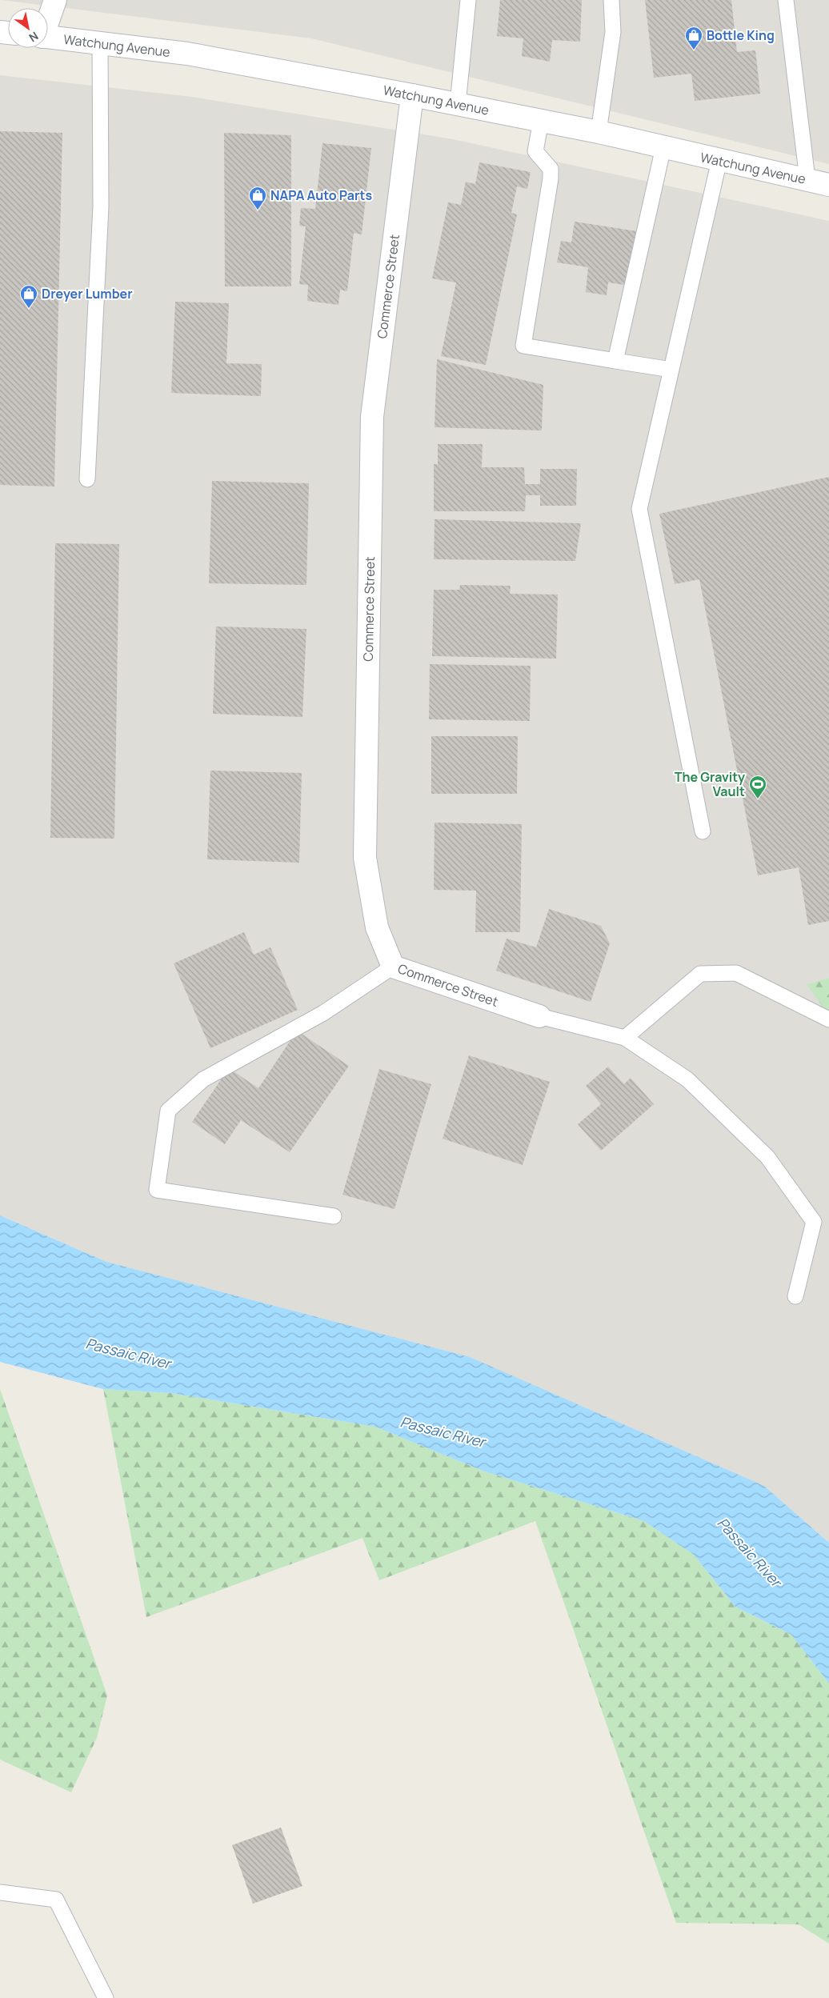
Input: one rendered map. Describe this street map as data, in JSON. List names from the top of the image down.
{
  "streets": {
    "street": ["Watchung Avenue", "Commerce Street"]
  },
  "crossings": [
    ["Watchung Avenue", "Commerce Street"]
  ],
  "water": ["Passaic River"],
  "places": {
    "shop": ["Bottle King", "NAPA Auto Parts", "Dreyer Lumber"],
    "sports": ["The Gravity Vault"]
  },
  "north": "bottom right"
}
